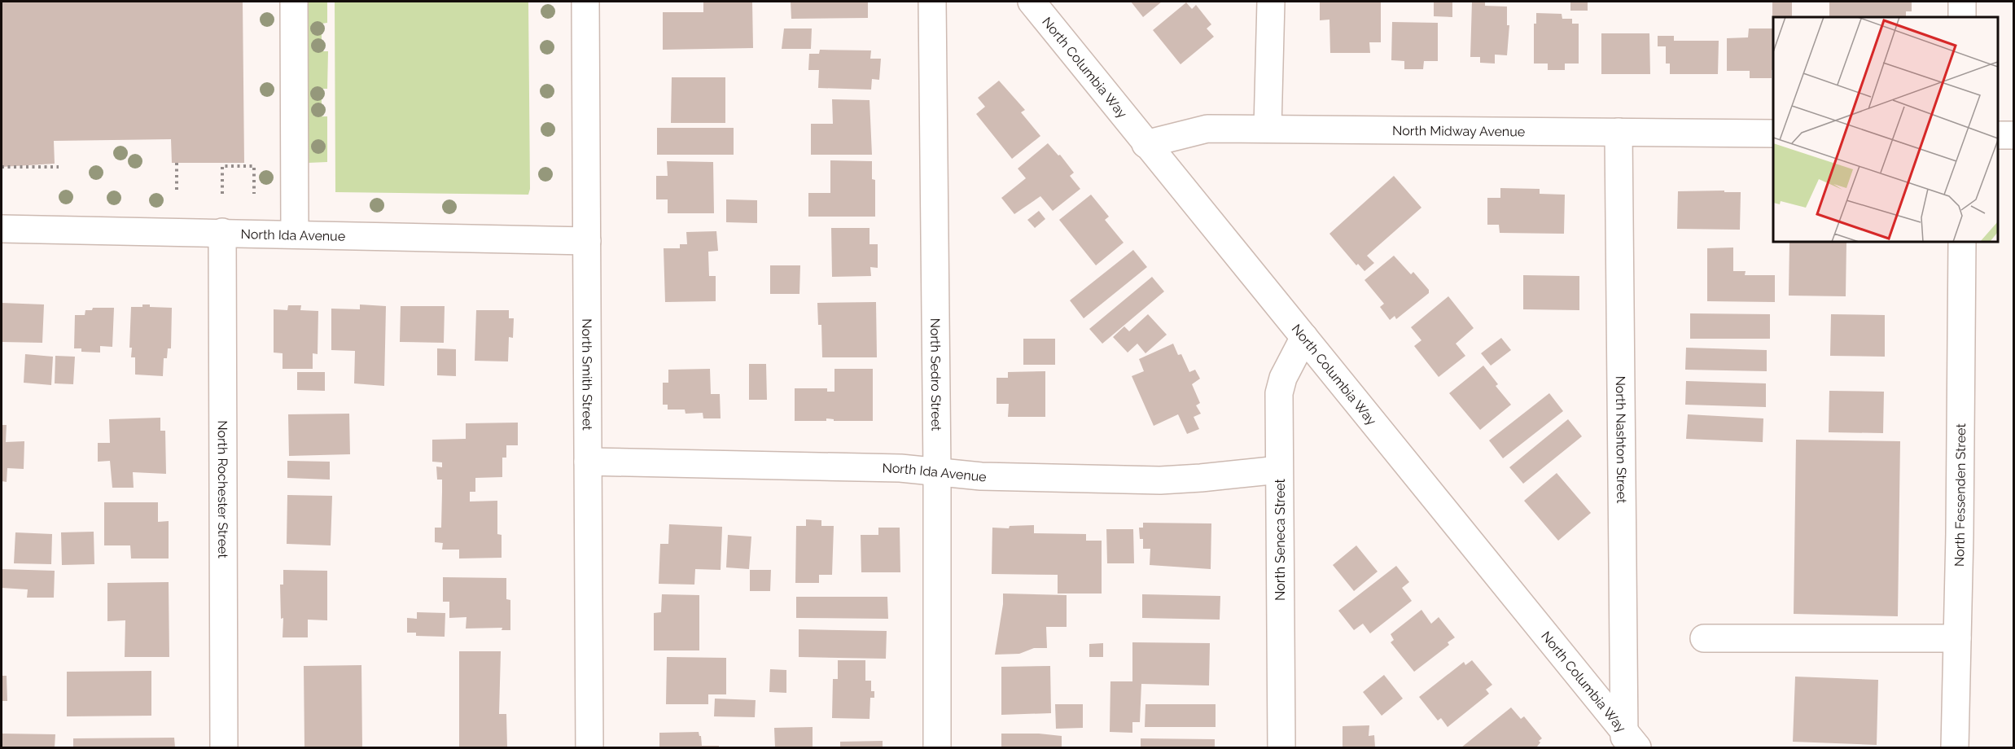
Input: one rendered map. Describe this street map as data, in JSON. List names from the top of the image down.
{
  "streets": {
    "street": [
      "North Columbia Way",
      "North Midway Avenue",
      "North Ida Avenue",
      "North Smith Street",
      "North Sedro Street",
      "North Nashton Street",
      "North Rochester Street",
      "North Fessenden Street",
      "North Seneca Street"
    ]
  },
  "crossings": [
    ["North Columbia Way", "North Midway Avenue"],
    ["North Columbia Way", "North Nashton Street"],
    ["North Columbia Way", "North Seneca Street"],
    ["North Midway Avenue", "North Nashton Street"],
    ["North Ida Avenue", "North Smith Street"],
    ["North Ida Avenue", "North Sedro Street"],
    ["North Ida Avenue", "North Rochester Street"],
    ["North Ida Avenue", "North Seneca Street"]
  ]
}
